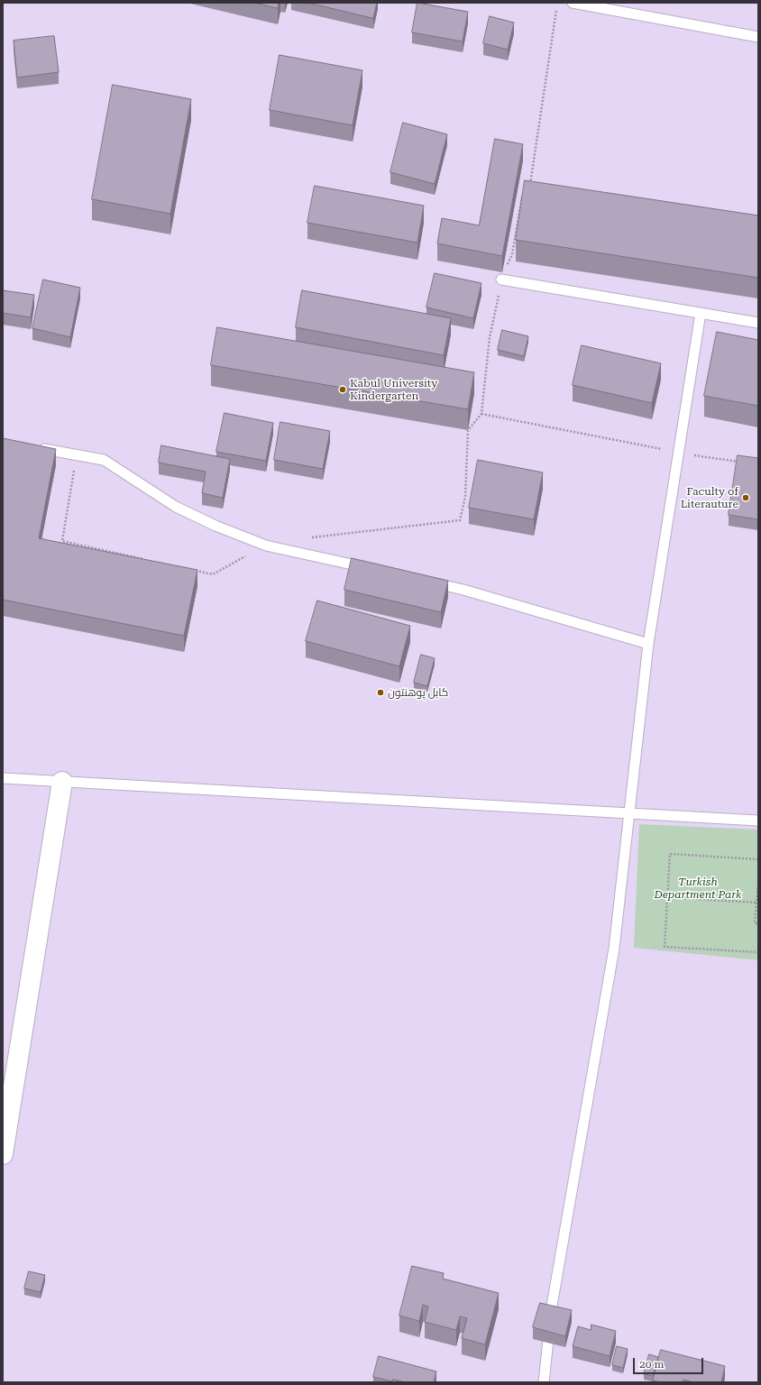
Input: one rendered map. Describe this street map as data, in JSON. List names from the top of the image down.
{
  "parks": ["Turkish Department Park"],
  "places": ["Kabul University Kindergarten", "Faculty of Literauture", "کابل پوهنتون"],
  "scale_bar": "20 m"
}
